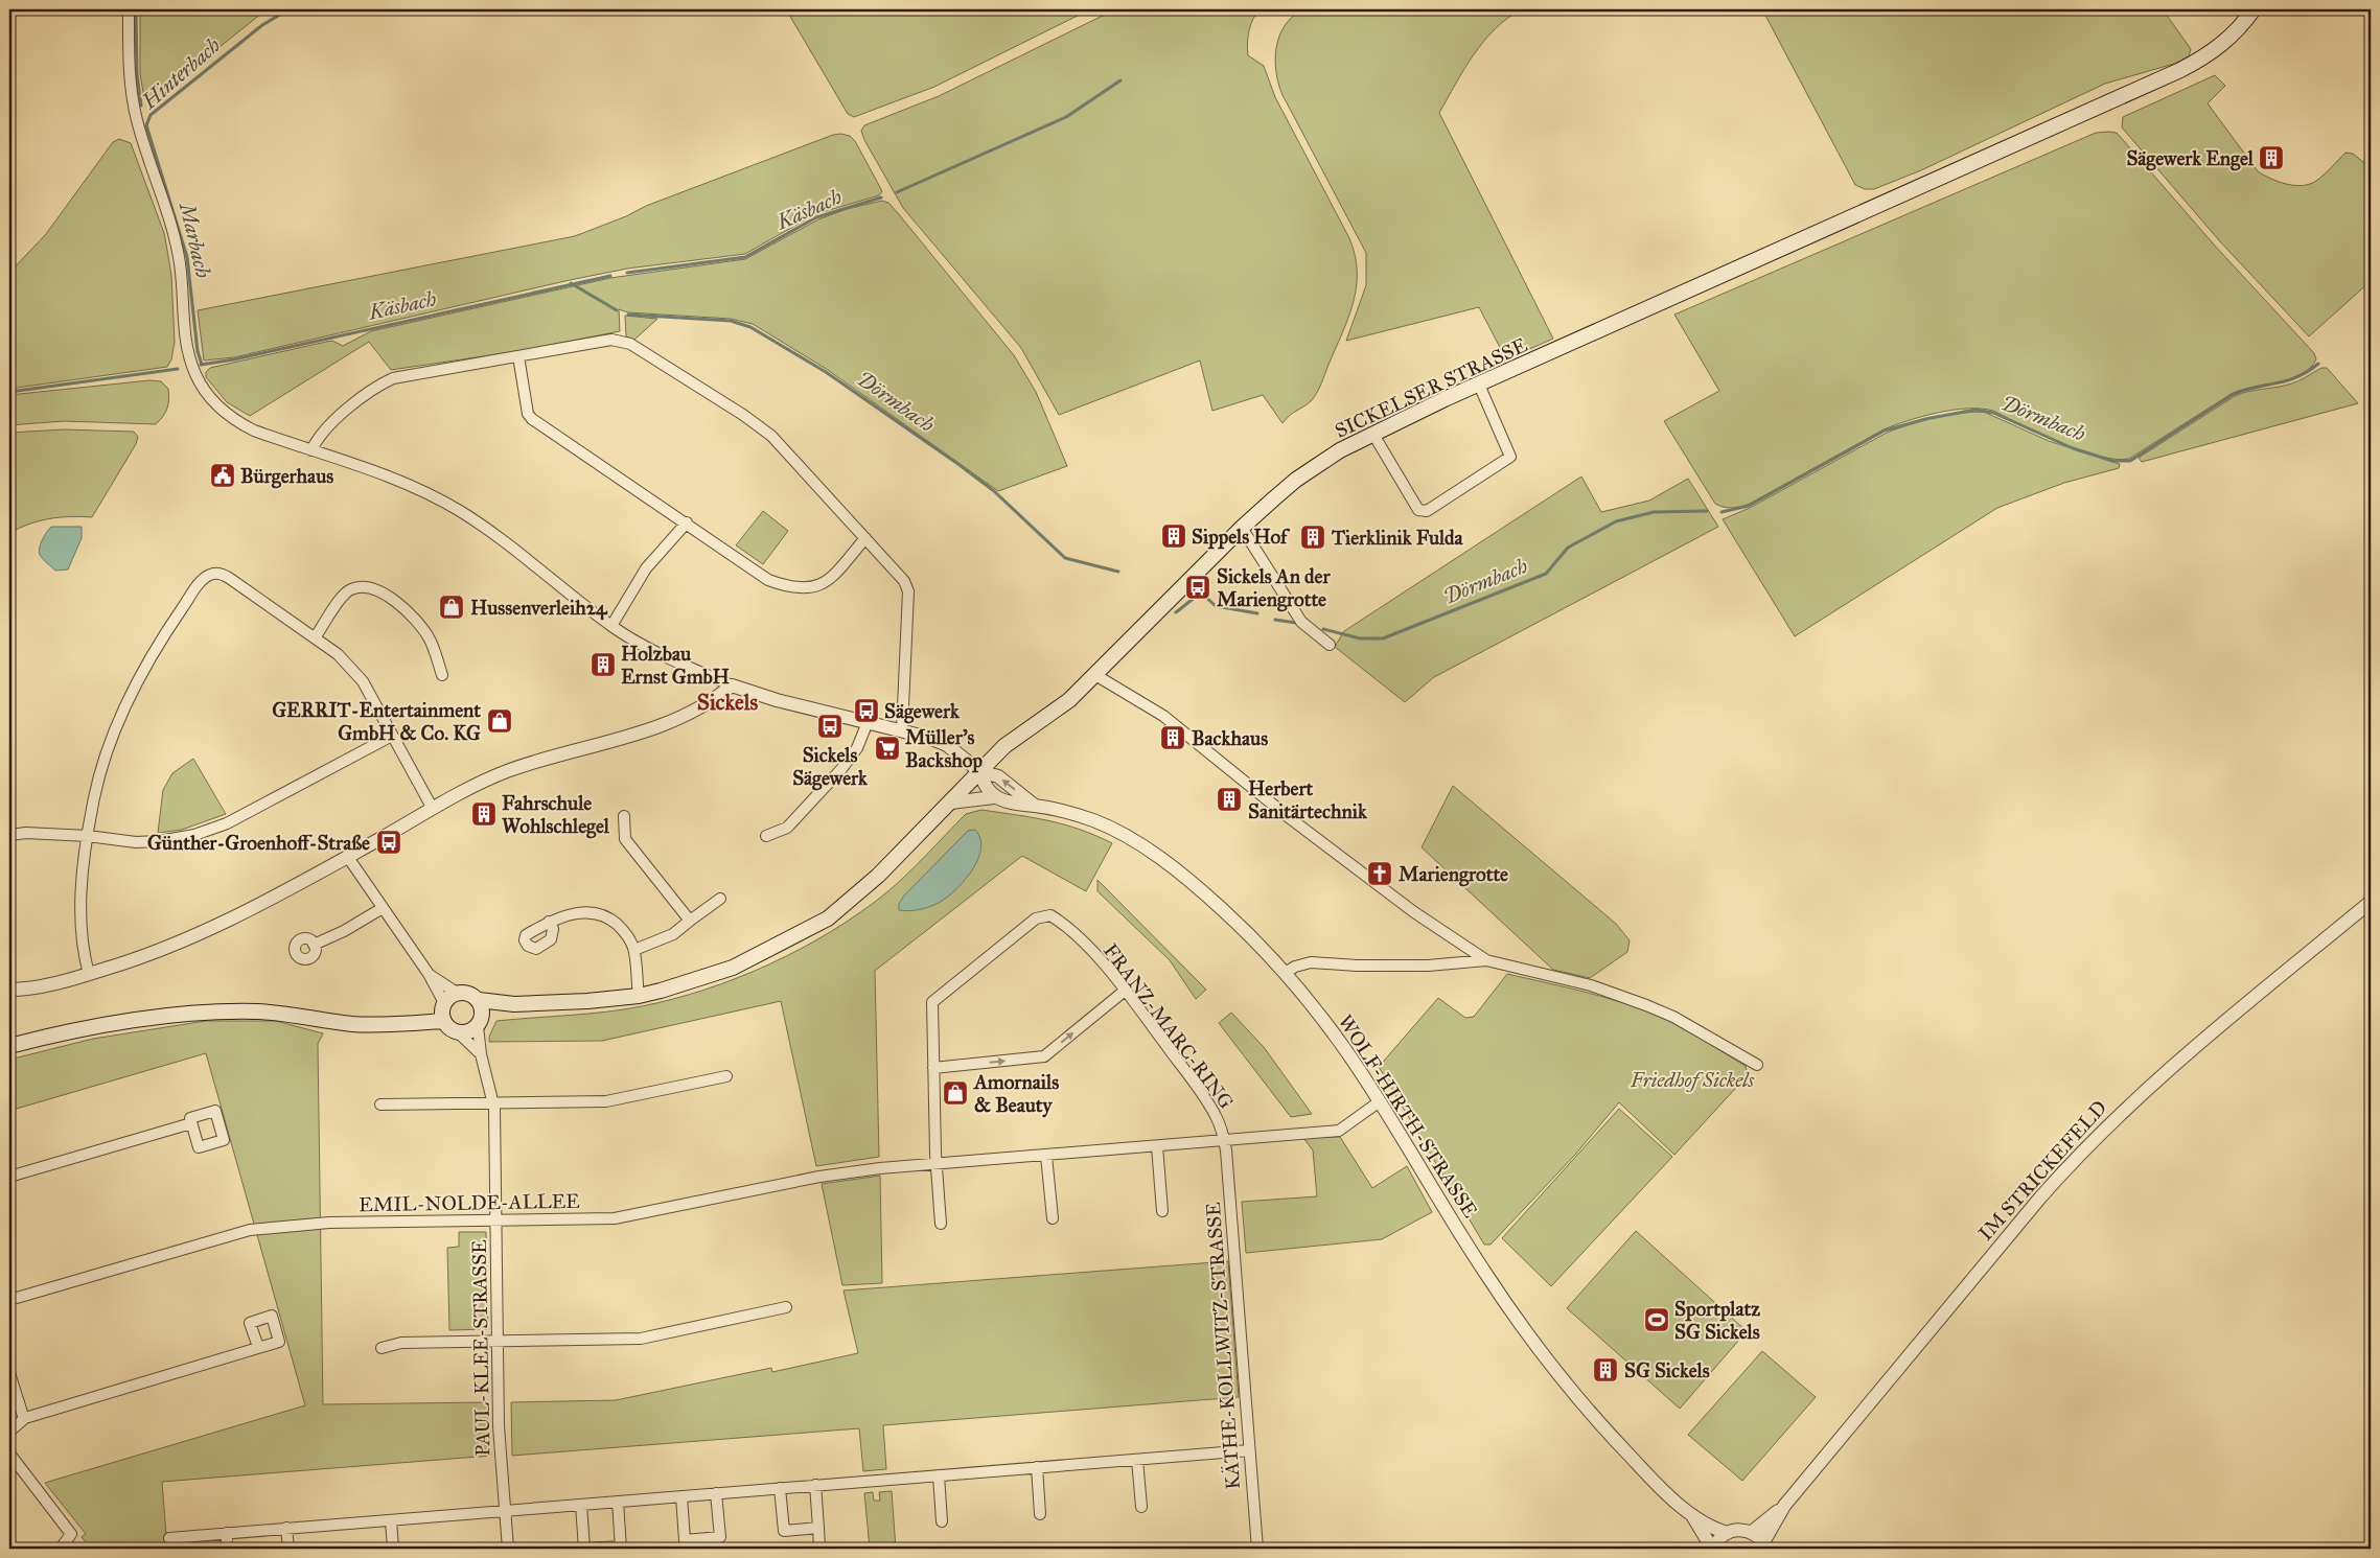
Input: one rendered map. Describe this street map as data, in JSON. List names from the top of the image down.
{
  "streets": {
    "main road": ["SICKELSER STRASSE"],
    "street": [
      "FRANZ-MARC-RING",
      "WOLF-HIRTH-STRASSE",
      "IM STRICKEFELD",
      "EMIL-NOLDE-ALLEE",
      "KÄTHE-KOLLWITZ-STRASSE",
      "PAUL-KLEE-STRASSE"
    ]
  },
  "crossings": [
    ["SICKELSER STRASSE", "WOLF-HIRTH-STRASSE"],
    ["SICKELSER STRASSE", "PAUL-KLEE-STRASSE"],
    ["FRANZ-MARC-RING", "EMIL-NOLDE-ALLEE"],
    ["FRANZ-MARC-RING", "KÄTHE-KOLLWITZ-STRASSE"],
    ["WOLF-HIRTH-STRASSE", "EMIL-NOLDE-ALLEE"],
    ["EMIL-NOLDE-ALLEE", "KÄTHE-KOLLWITZ-STRASSE"],
    ["EMIL-NOLDE-ALLEE", "PAUL-KLEE-STRASSE"]
  ],
  "districts": ["Sickels"],
  "water": [
    "Hinterbach",
    "Käsbach",
    "Marbach",
    "Dörmbach"
  ],
  "parks": ["Friedhof Sickels"],
  "places": {
    "building": [
      "Sägewerk Engel",
      "Sippels Hof",
      "Tierklinik Fulda",
      "Holzbau Ernst GmbH",
      "Backhaus",
      "Herbert Sanitärtechnik",
      "Fahrschule Wohlschlegel",
      "SG Sickels"
    ],
    "public building": ["Bürgerhaus"],
    "bus stop": [
      "Sickels An der Mariengrotte",
      "Sägewerk",
      "Sickels Sägewerk",
      "Günther-Groenhoff-Straße"
    ],
    "shop": ["Hussenverleih24", "GERRIT-Entertainment GmbH & Co. KG", "Amornails & Beauty"],
    "supermarket": ["Müller's Backshop"],
    "church": ["Mariengrotte"],
    "sports": ["Sportplatz SG Sickels"]
  }
}
